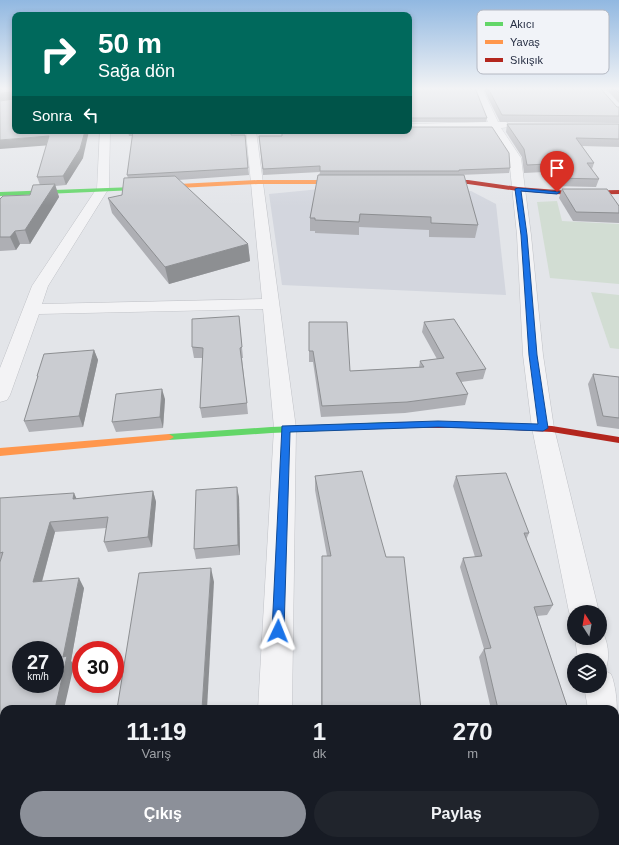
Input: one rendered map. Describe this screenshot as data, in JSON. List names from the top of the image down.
{
  "legend": ["Akıcı", "Yavaş", "Sıkışık"],
  "north": "top",
  "page": {
    "turn": ["50 m", "Sağa dön"],
    "then": "Sonra",
    "speed": "27 km/h",
    "limit": "30",
    "eta": [
      "11:19",
      "Varış",
      "1",
      "dk",
      "270",
      "m"
    ],
    "buttons": ["Çıkış", "Paylaş"]
  }
}
